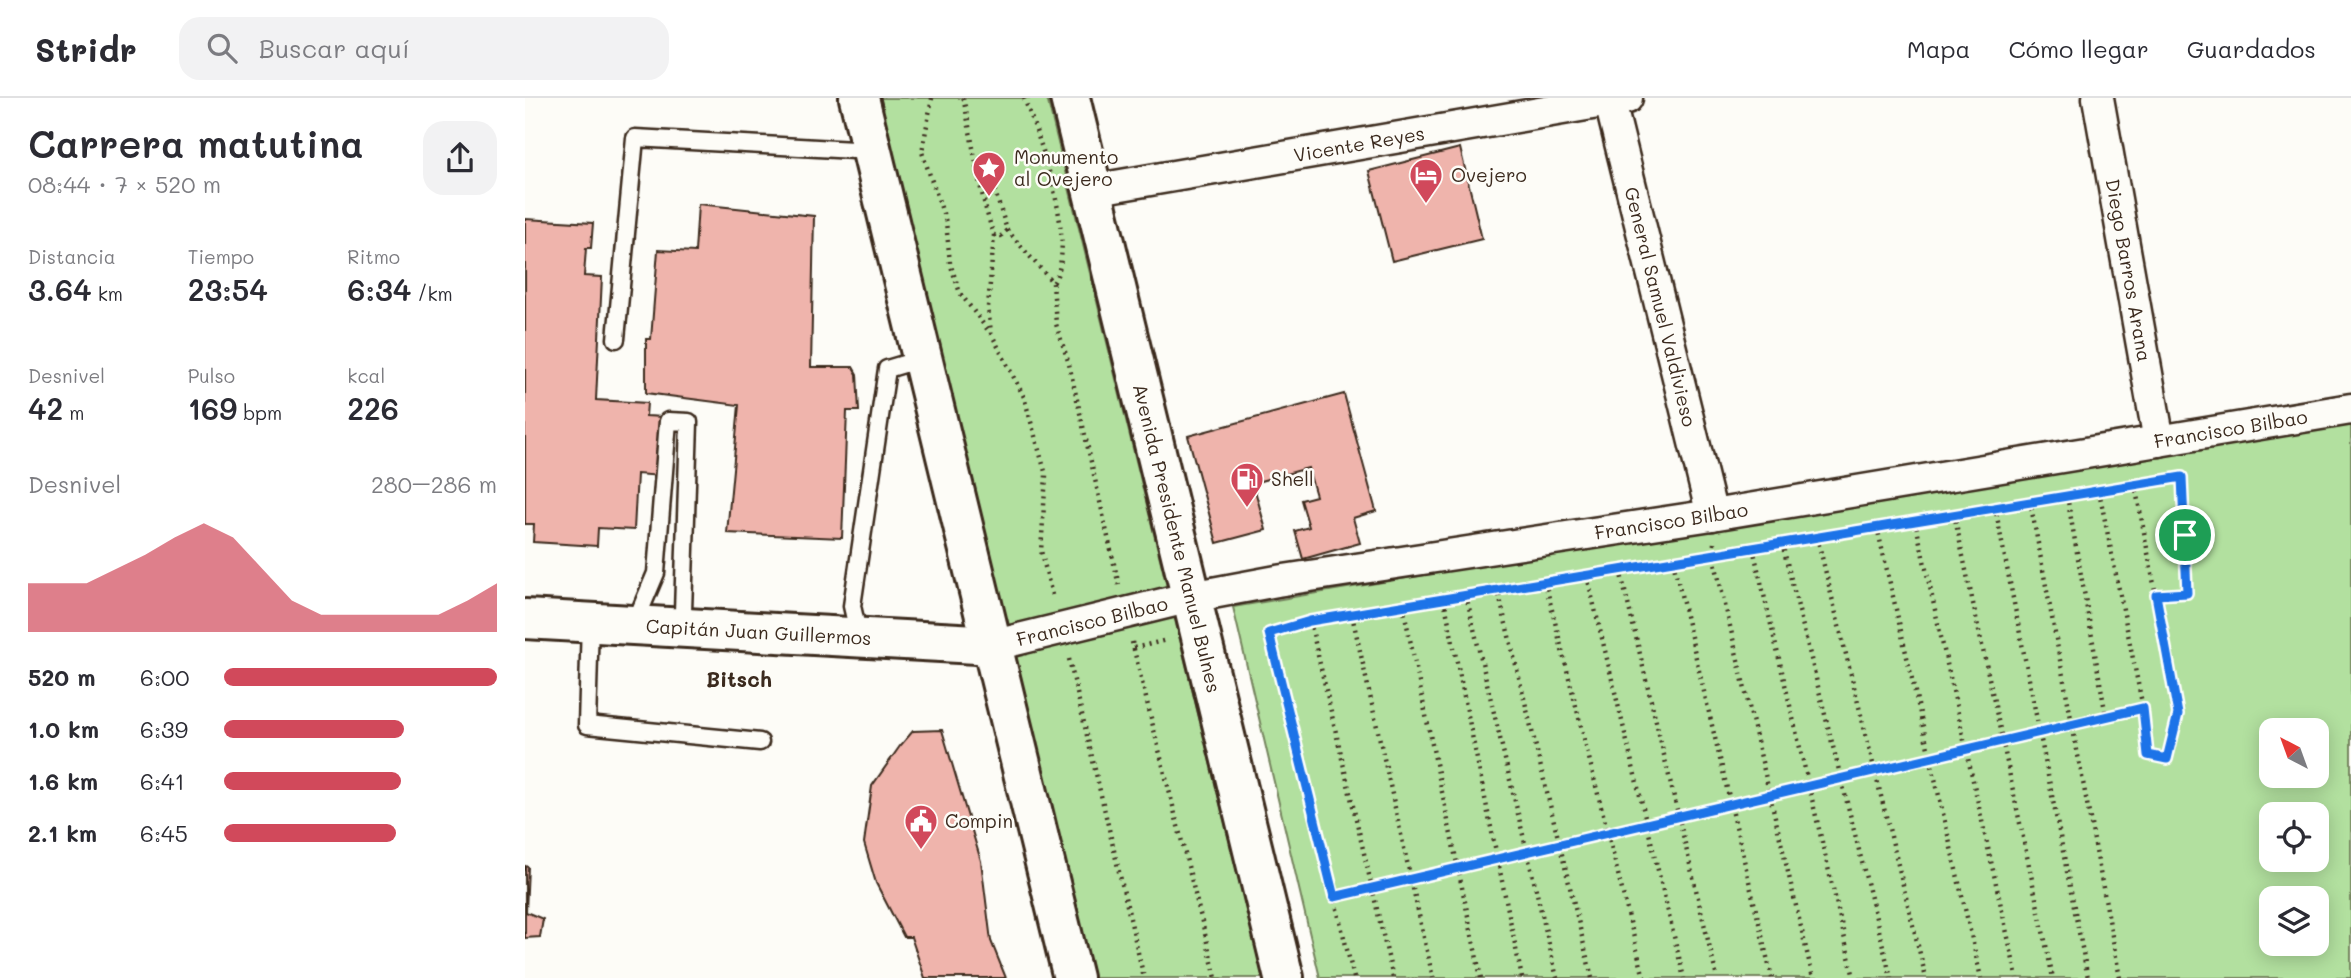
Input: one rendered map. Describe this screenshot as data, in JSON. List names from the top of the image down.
{
  "streets": {
    "main road": ["Avenida Presidente Manuel Bulnes", "Capitán Juan Guillermos"],
    "street": [
      "Vicente Reyes",
      "Diego Barros Arana",
      "General Samuel Valdivieso",
      "Francisco Bilbao"
    ]
  },
  "crossings": [
    ["Vicente Reyes", "General Samuel Valdivieso"],
    ["Vicente Reyes", "Avenida Presidente Manuel Bulnes"],
    ["Diego Barros Arana", "Francisco Bilbao"],
    ["General Samuel Valdivieso", "Francisco Bilbao"],
    ["Francisco Bilbao", "Avenida Presidente Manuel Bulnes"],
    ["Francisco Bilbao", "Capitán Juan Guillermos"]
  ],
  "districts": ["Bitsch"],
  "places": {
    "place": ["Monumento al Ovejero"],
    "hotel": ["Ovejero"],
    "fuel station": ["Shell"],
    "public building": ["Compin"]
  },
  "north": "top left",
  "page": {
    "header": "Stridr",
    "search": "Buscar aquí",
    "nav": ["Mapa", "Cómo llegar", "Guardados"],
    "heading": ["Carrera matutina", "08:44 · 7 × 520 m"],
    "stats": [
      ["Distancia", "3.64 km"],
      ["Tiempo", "23:54"],
      ["Ritmo", "6:34 /km"],
      ["Desnivel", "42 m"],
      ["Pulso", "169 bpm"],
      ["kcal", "226"]
    ],
    "chart": ["Desnivel", "280–286 m"],
    "list": [
      {
        "name": "520 m",
        "note": "6:00"
      },
      {
        "name": "1.0 km",
        "note": "6:39"
      },
      {
        "name": "1.6 km",
        "note": "6:41"
      },
      {
        "name": "2.1 km",
        "note": "6:45"
      }
    ]
  }
}
